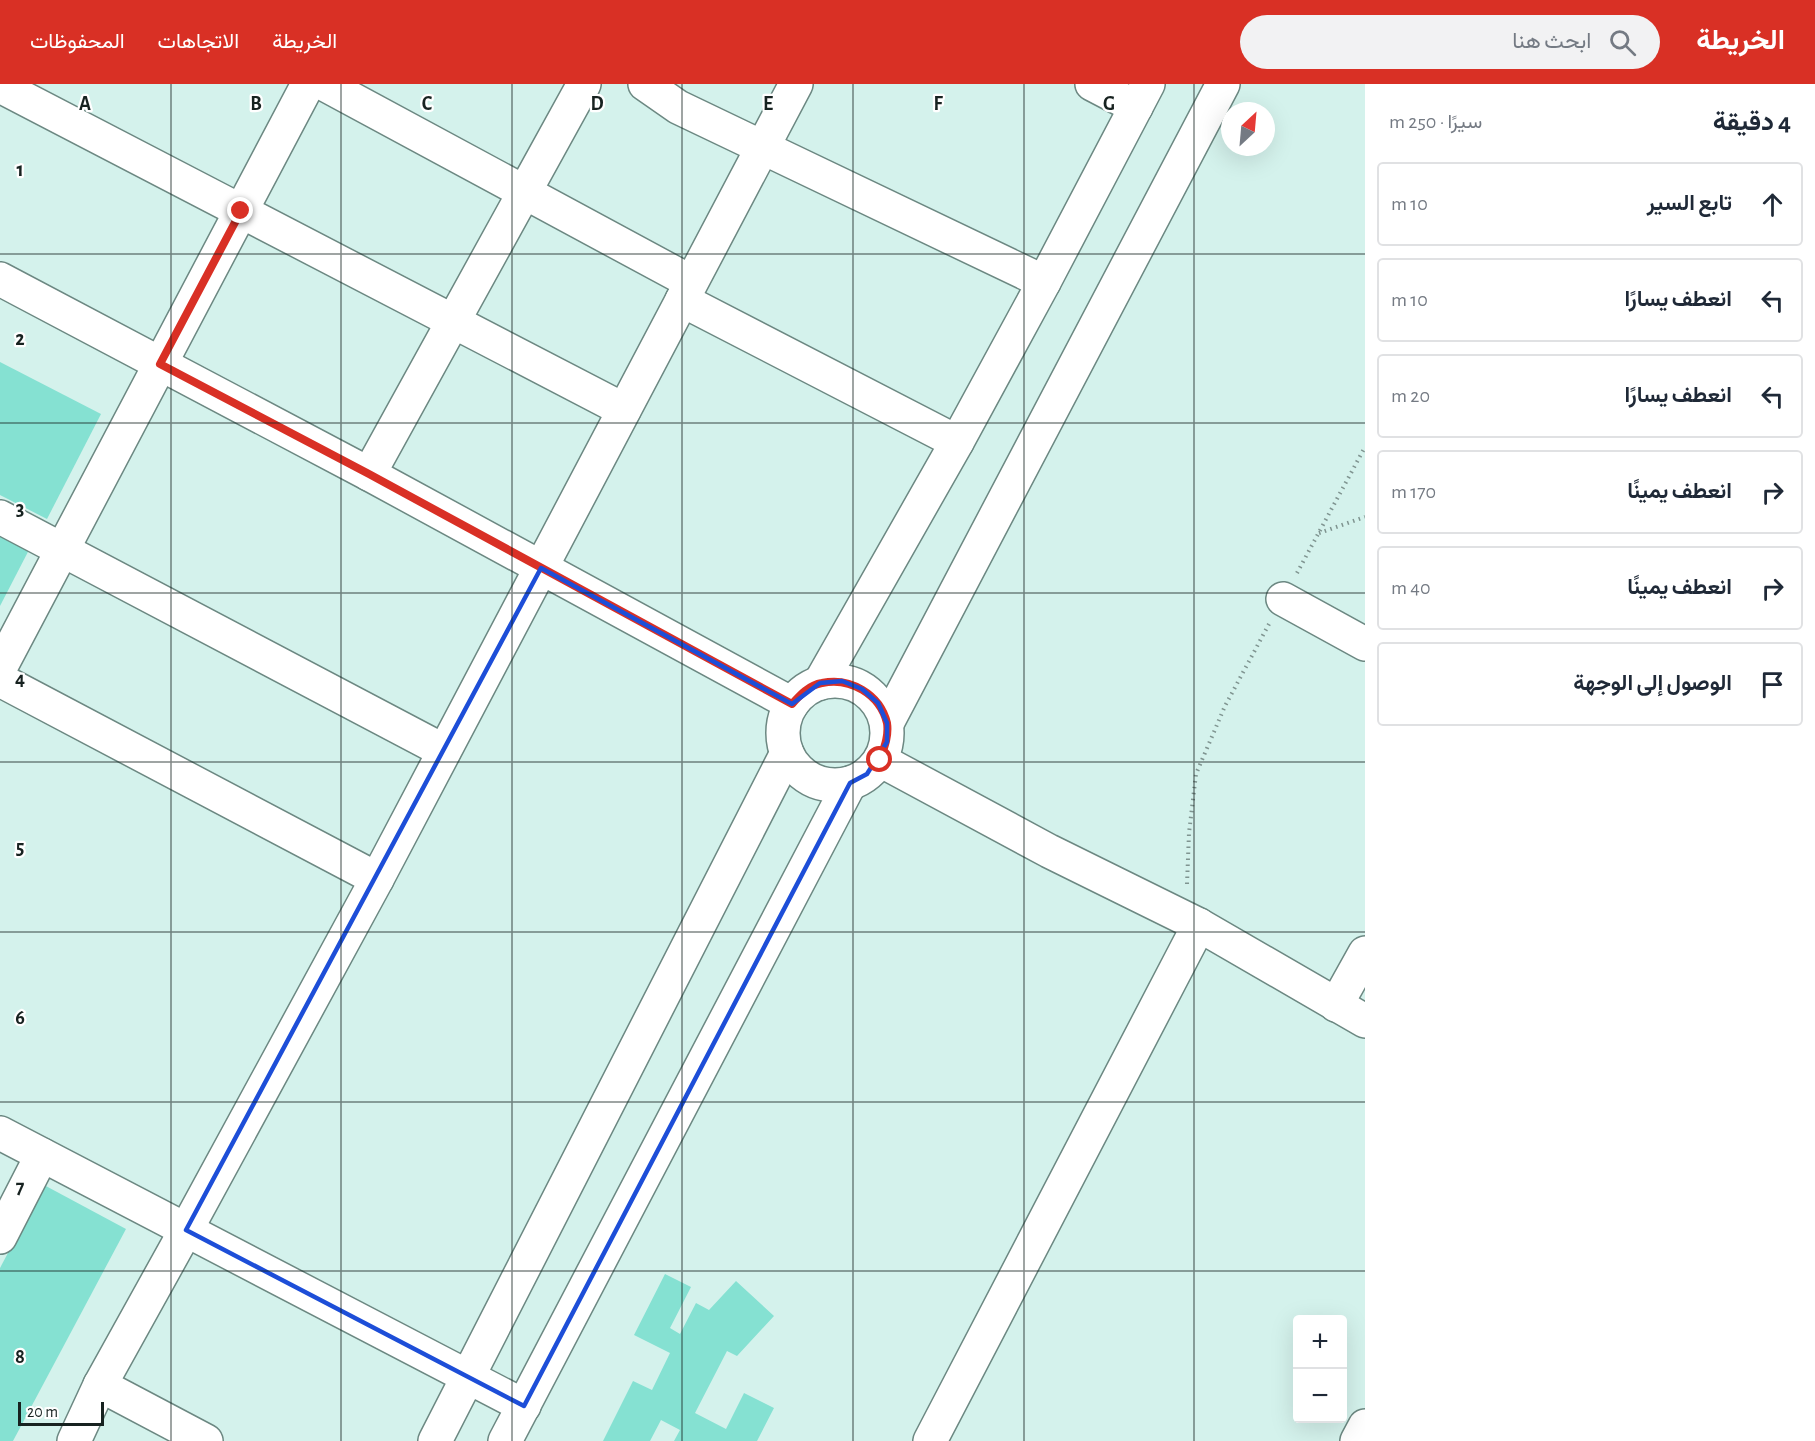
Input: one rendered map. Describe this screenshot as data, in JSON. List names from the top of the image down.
{
  "scale_bar": "20 m",
  "north": "top right",
  "page": {
    "header": "الخريطة",
    "search": "ابحث هنا",
    "nav": ["الخريطة", "الاتجاهات", "المحفوظات"],
    "heading": ["4 دقيقة", "سيرًا · 250 m"],
    "list": [
      ["تابع السير", "10 m"],
      ["انعطف يسارًا", "10 m"],
      ["انعطف يسارًا", "20 m"],
      ["انعطف يمينًا", "170 m"],
      ["انعطف يمينًا", "40 m"],
      "الوصول إلى الوجهة"
    ],
    "map_buttons": ["+", "−"],
    "scale": "20 m"
  },
  "grid": {
    "columns": [
      "A",
      "B",
      "C",
      "D",
      "E",
      "F",
      "G"
    ],
    "rows": [
      "1",
      "2",
      "3",
      "4",
      "5",
      "6",
      "7",
      "8"
    ]
  }
}
